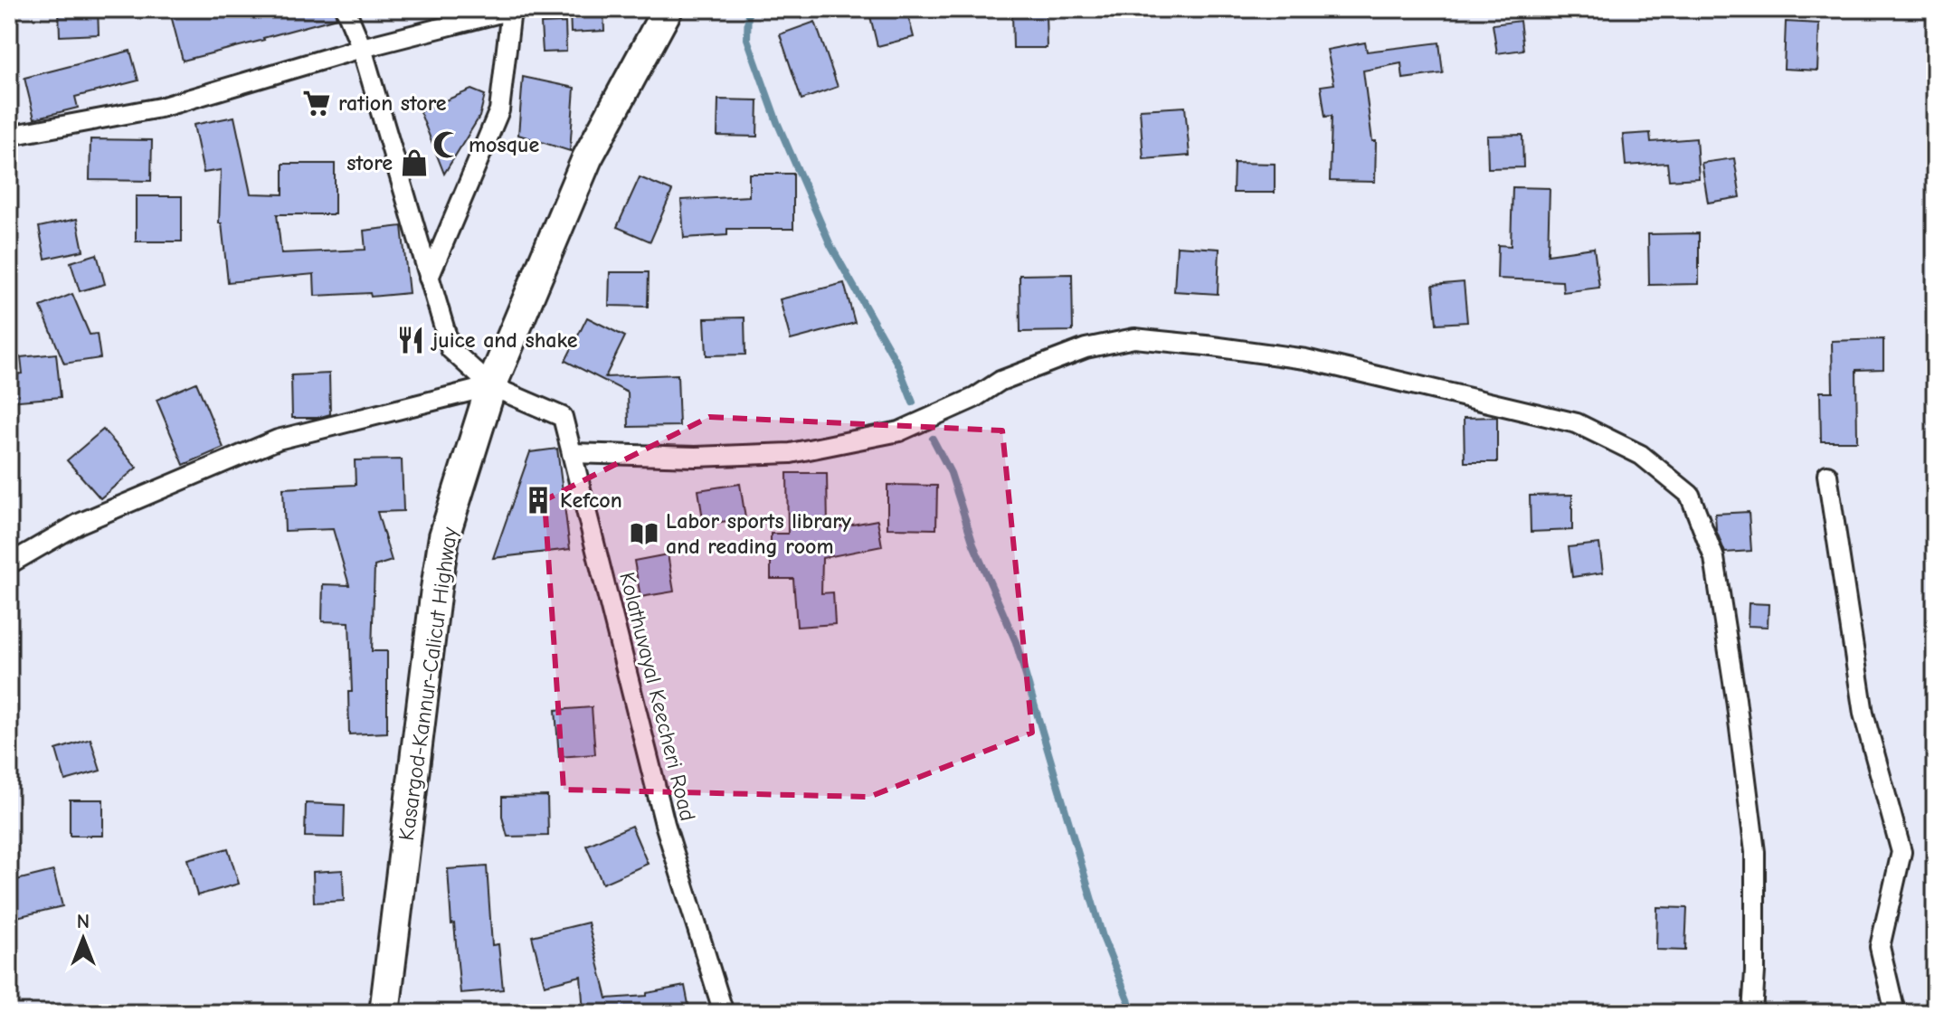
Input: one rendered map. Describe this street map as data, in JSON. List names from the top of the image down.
{
  "streets": {
    "highway": ["Kasargod-Kannur-Calicut Highway"],
    "street": ["Kolathuvayal Keecheri Road"]
  },
  "crossings": [
    ["Kasargod-Kannur-Calicut Highway", "Kolathuvayal Keecheri Road"]
  ],
  "places": {
    "supermarket": ["ration store"],
    "mosque": ["mosque"],
    "shop": ["store"],
    "restaurant": ["juice and shake"],
    "building": ["Kefcon"],
    "library": ["Labor sports library and reading room"]
  },
  "north": "top"
}
